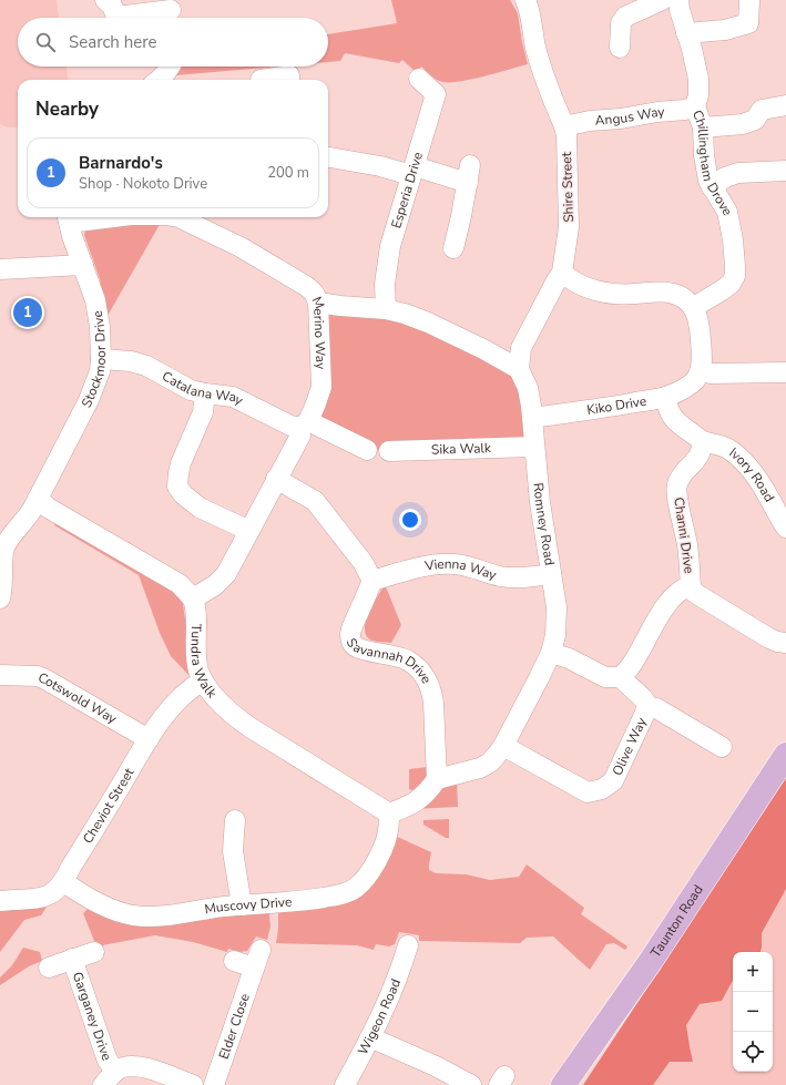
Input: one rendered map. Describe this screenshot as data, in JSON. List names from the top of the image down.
{
  "streets": {
    "main road": ["Taunton Road"],
    "street": [
      "Angus Way",
      "Chillingham Drove",
      "Shire Street",
      "Esperia Drive",
      "Merino Way",
      "Stockmoor Drive",
      "Catalana Way",
      "Kiko Drive",
      "Sika Walk",
      "Ivory Road",
      "Romney Road",
      "Channi Drive",
      "Vienna Way",
      "Tundra Walk",
      "Savannah Drive",
      "Cotswold Way",
      "Olive Way",
      "Cheviot Street",
      "Muscovy Drive",
      "Garganey Drive",
      "Wigeon Road",
      "Elder Close"
    ]
  },
  "crossings": [
    ["Angus Way", "Chillingham Drove"],
    ["Angus Way", "Shire Street"],
    ["Shire Street", "Romney Road"],
    ["Merino Way", "Stockmoor Drive"],
    ["Merino Way", "Catalana Way"],
    ["Merino Way", "Tundra Walk"],
    ["Stockmoor Drive", "Catalana Way"],
    ["Kiko Drive", "Romney Road"],
    ["Sika Walk", "Romney Road"],
    ["Ivory Road", "Channi Drive"],
    ["Romney Road", "Vienna Way"],
    ["Romney Road", "Savannah Drive"],
    ["Romney Road", "Olive Way"],
    ["Channi Drive", "Olive Way"],
    ["Vienna Way", "Savannah Drive"],
    ["Tundra Walk", "Cheviot Street"],
    ["Tundra Walk", "Muscovy Drive"],
    ["Cotswold Way", "Cheviot Street"],
    ["Cheviot Street", "Muscovy Drive"]
  ],
  "page": {
    "search": "Search here",
    "heading": "Nearby",
    "list": [
      {
        "mark": "1",
        "name": "Barnardo's",
        "note": "Shop · Nokoto Drive",
        "value": "200 m"
      }
    ],
    "pins": "1",
    "map_buttons": ["+", "−"]
  }
}
